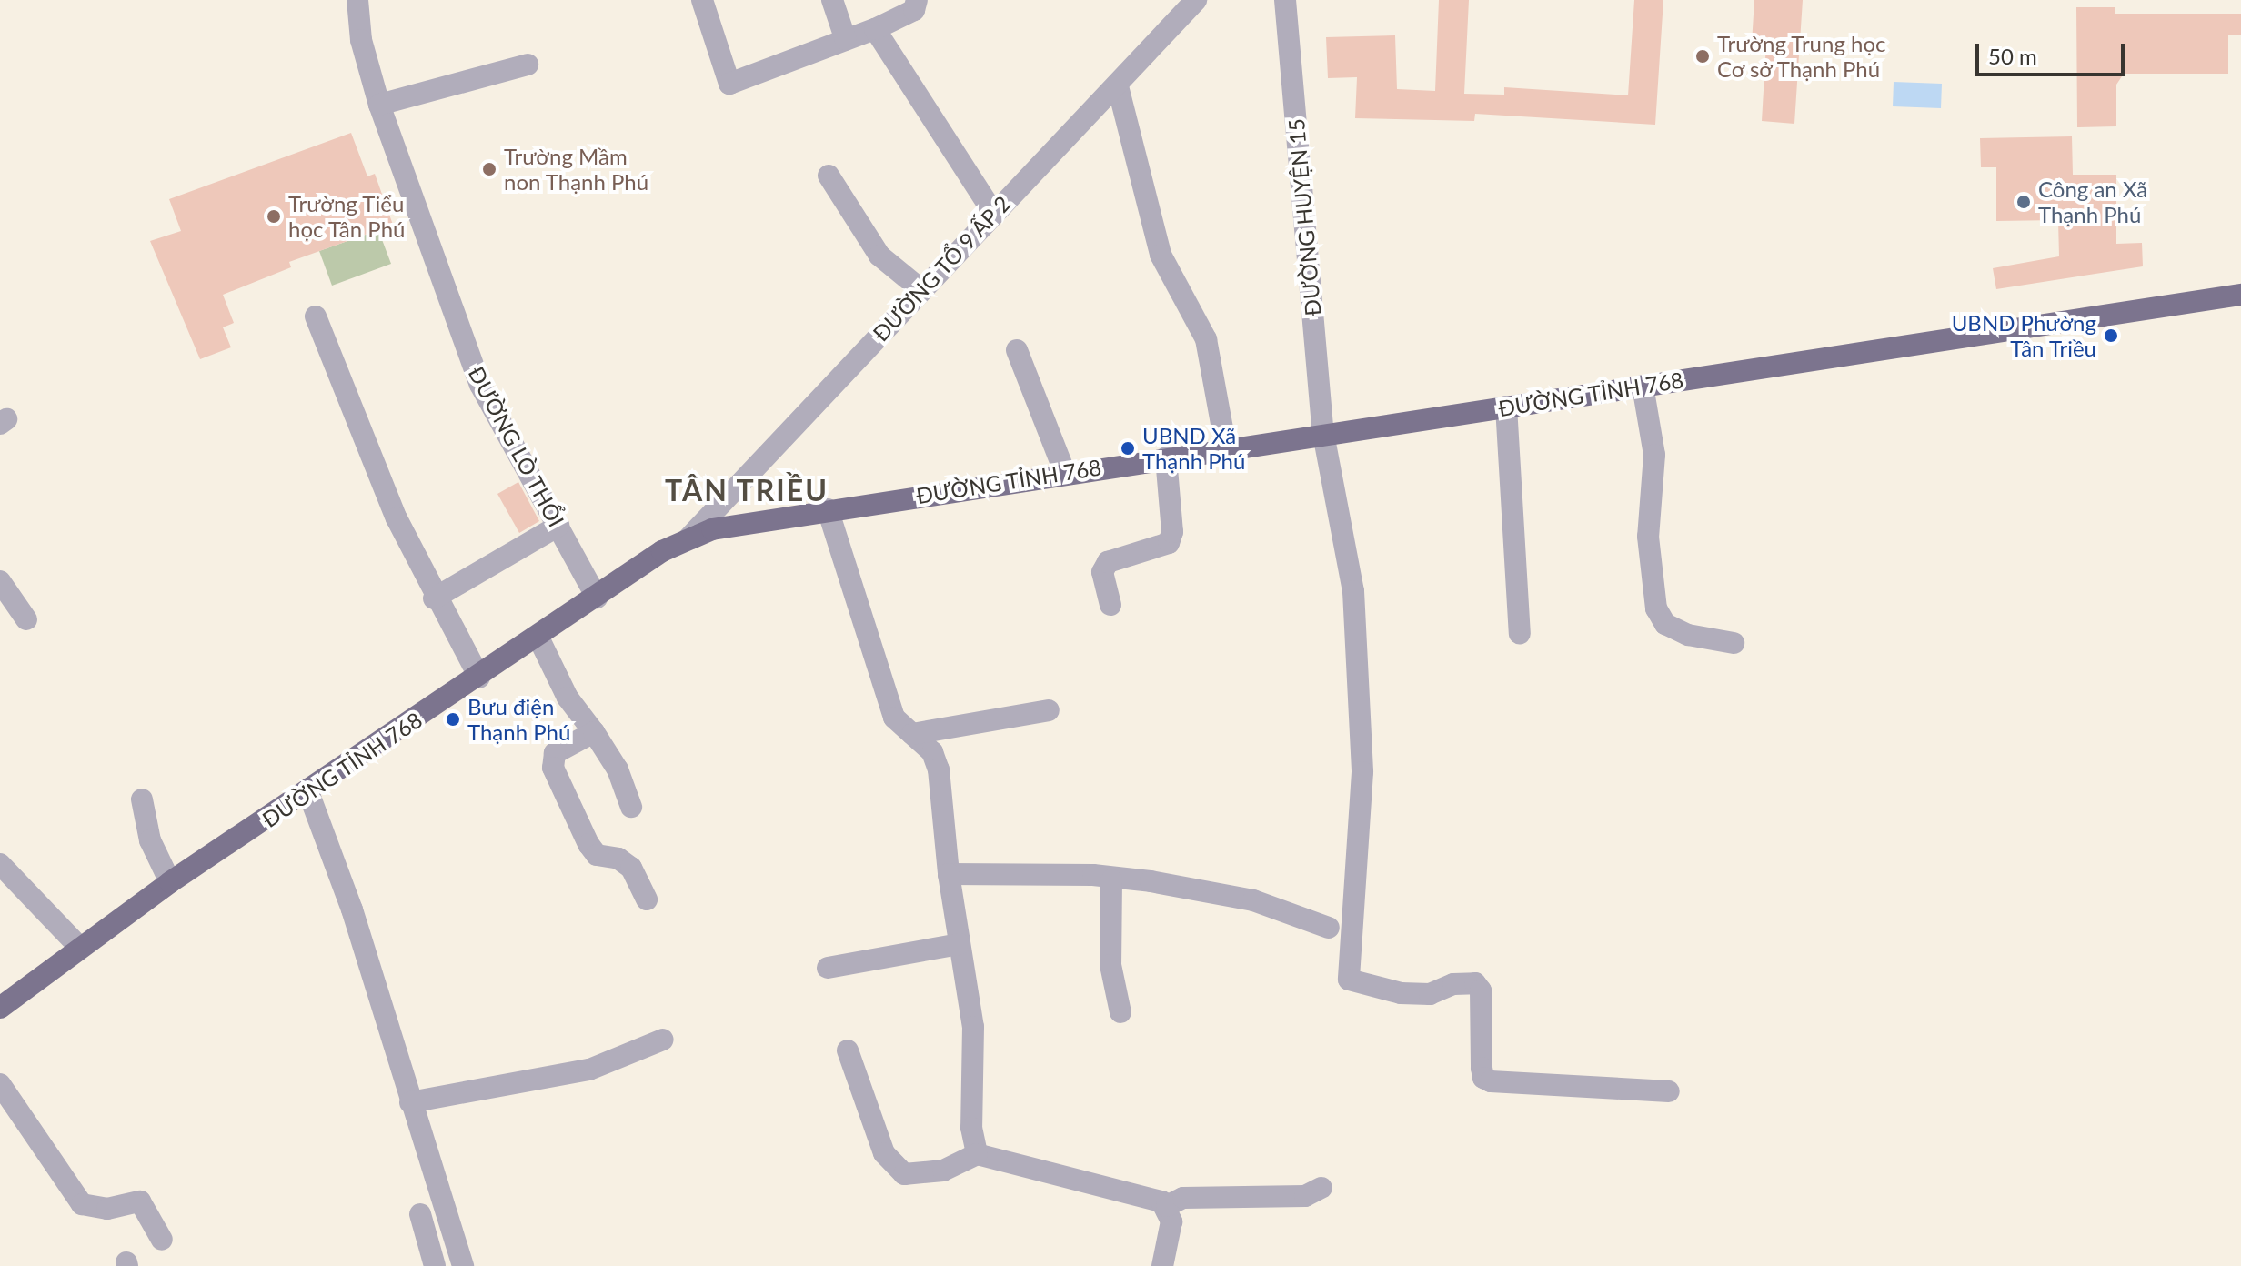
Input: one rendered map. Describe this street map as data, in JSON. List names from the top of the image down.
{
  "streets": {
    "main road": ["ĐƯỜNG TỈNH 768"],
    "street": ["ĐƯỜNG HUYỆN 15", "ĐƯỜNG TỔ 9 ẤP 2", "ĐƯỜNG LÒ THỔI"]
  },
  "crossings": [
    ["ĐƯỜNG HUYỆN 15", "ĐƯỜNG TỈNH 768"],
    ["ĐƯỜNG TỔ 9 ẤP 2", "ĐƯỜNG TỈNH 768"],
    ["ĐƯỜNG TỈNH 768", "ĐƯỜNG LÒ THỔI"]
  ],
  "districts": ["TÂN TRIỀU"],
  "places": [
    "Trường Trung học Cơ sở Thạnh Phú",
    "Trường Mầm non Thạnh Phú",
    "Công an Xã Thạnh Phú",
    "Trường Tiểu học Tân Phú",
    "UBND Phường Tân Triều",
    "UBND Xã Thạnh Phú",
    "Bưu điện Thạnh Phú"
  ],
  "scale_bar": "50 m"
}
